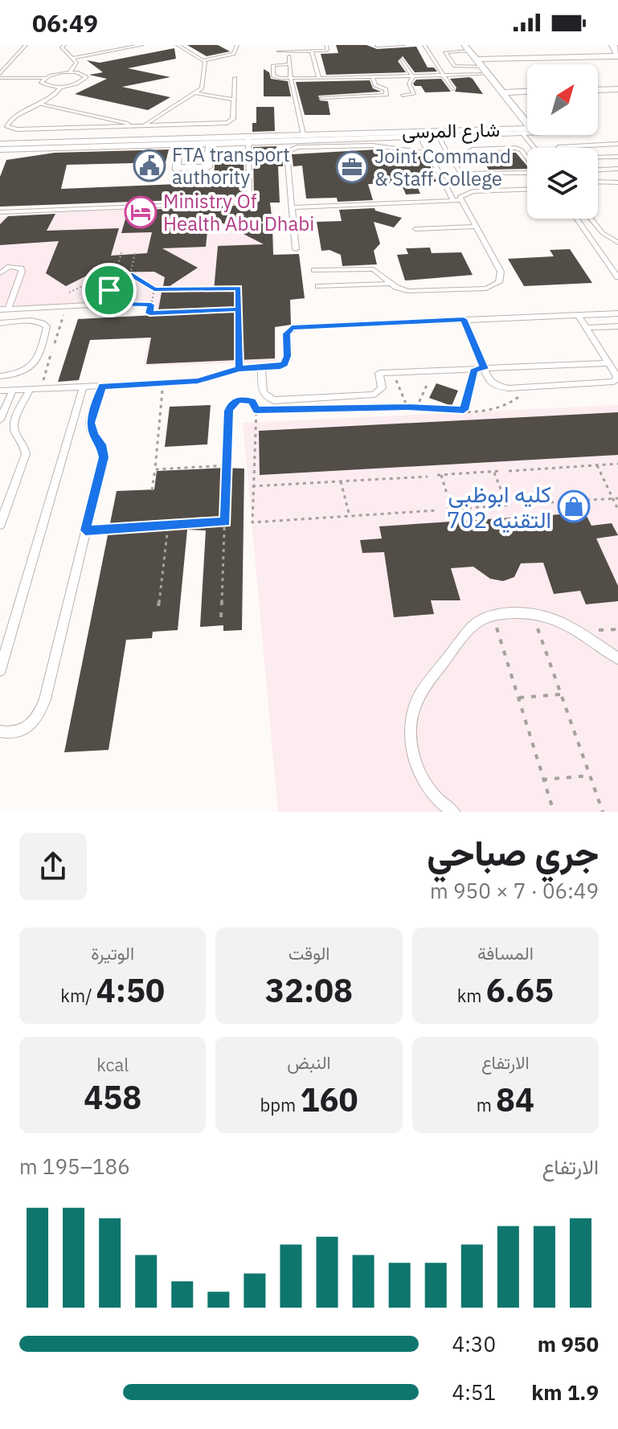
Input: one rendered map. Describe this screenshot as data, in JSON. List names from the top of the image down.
{
  "streets": {
    "street": ["شارع المرسى"]
  },
  "places": {
    "public building": ["FTA transport authority"],
    "office": ["Joint Command & Staff College"],
    "hotel": ["Ministry Of Health Abu Dhabi"],
    "shop": ["كليه ابوظبي التقنيه 702"]
  },
  "north": "top right",
  "page": {
    "status": "06:49",
    "heading": ["جري صباحي", "06:49 · 7 × 950 m"],
    "stats": [
      ["المسافة", "6.65 km"],
      ["الوقت", "32:08"],
      ["الوتيرة", "4:50 /km"],
      ["الارتفاع", "84 m"],
      ["النبض", "160 bpm"],
      ["kcal", "458"]
    ],
    "chart": ["الارتفاع", "186–195 m"],
    "list": [
      {
        "name": "950 m",
        "note": "4:30"
      },
      {
        "name": "1.9 km",
        "note": "4:51"
      }
    ]
  }
}
